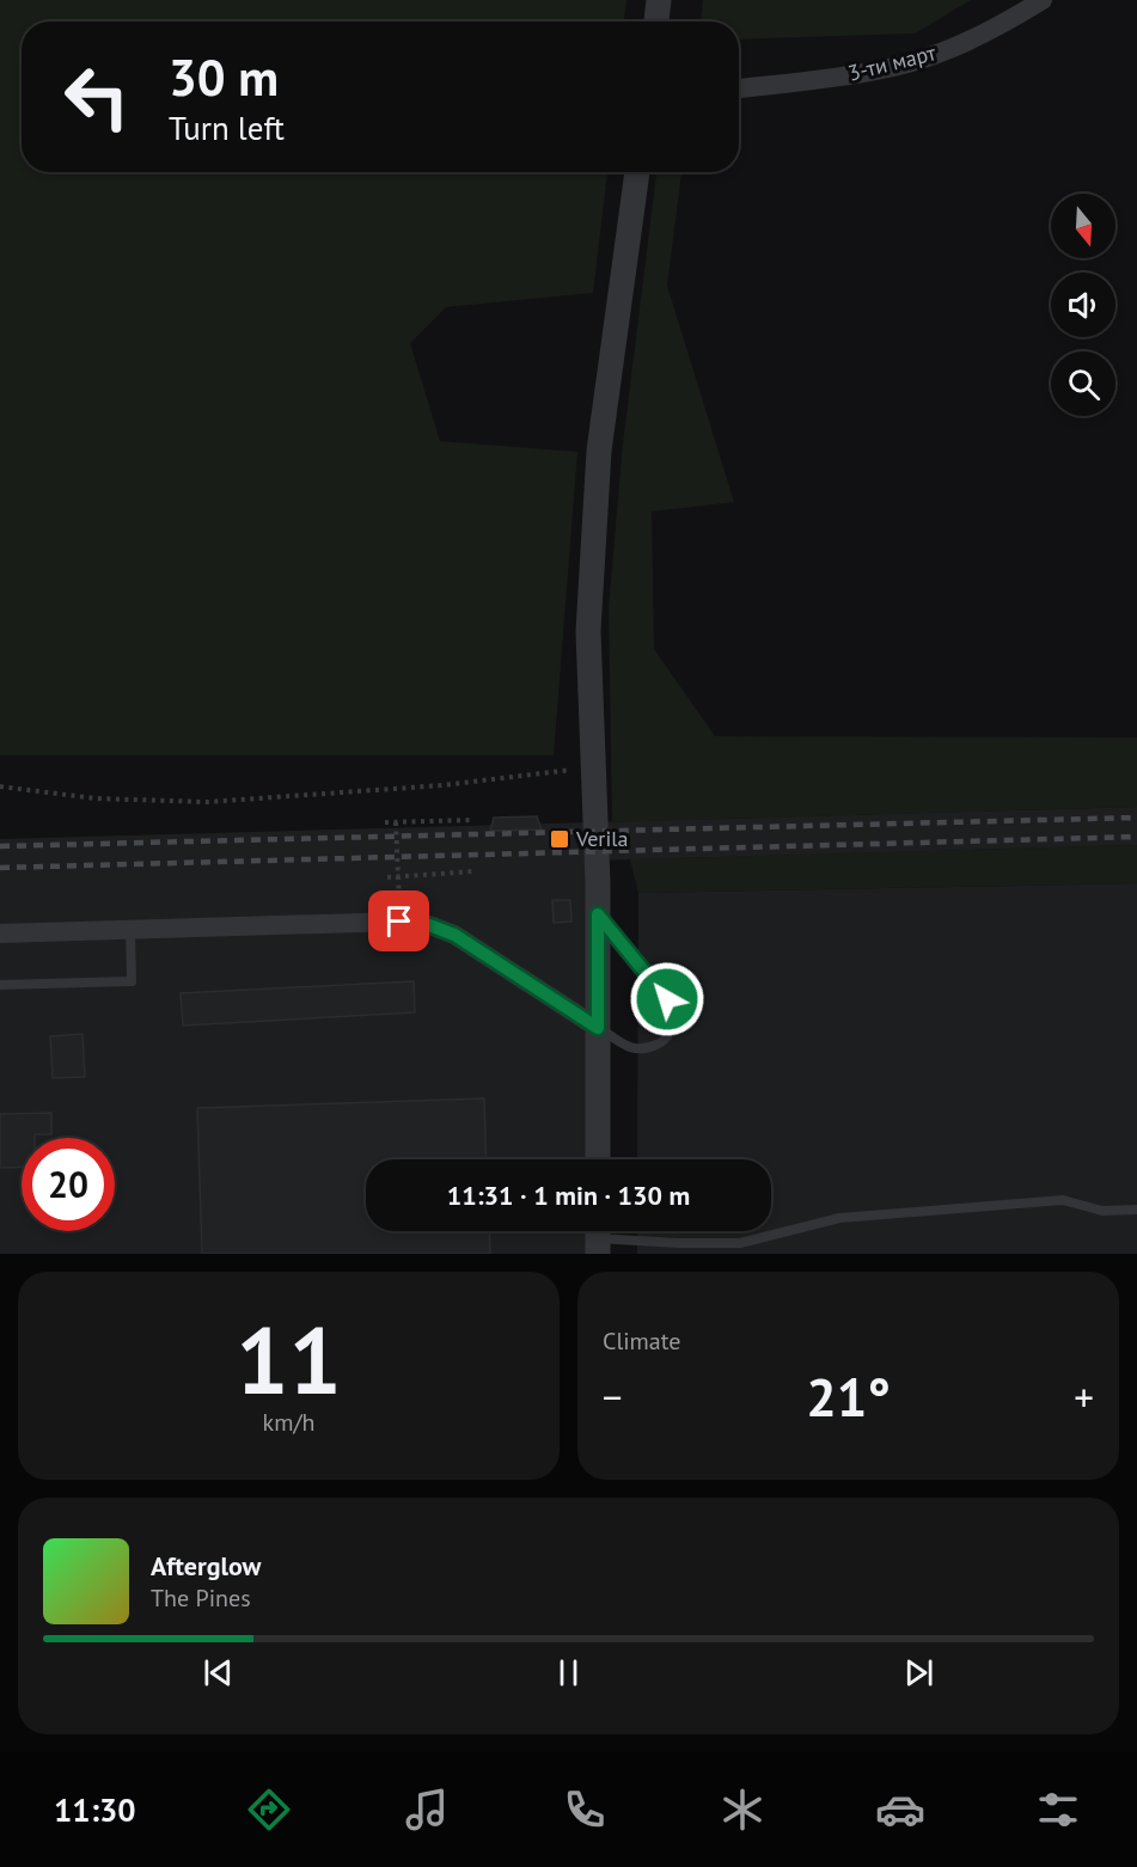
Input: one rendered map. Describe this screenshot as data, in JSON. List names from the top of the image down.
{
  "streets": {
    "street": ["3-ти март"]
  },
  "places": {
    "transit": ["Verila"]
  },
  "north": "bottom",
  "page": {
    "turn": ["30 m", "Turn left"],
    "limit": "20",
    "trip": "11:31 · 1 min · 130 m",
    "tile": [
      ["11", "km/h"],
      "Climate"
    ],
    "heat": ["−", "21°", "+"],
    "song": ["Afterglow", "The Pines"],
    "tabs": "11:30"
  }
}
